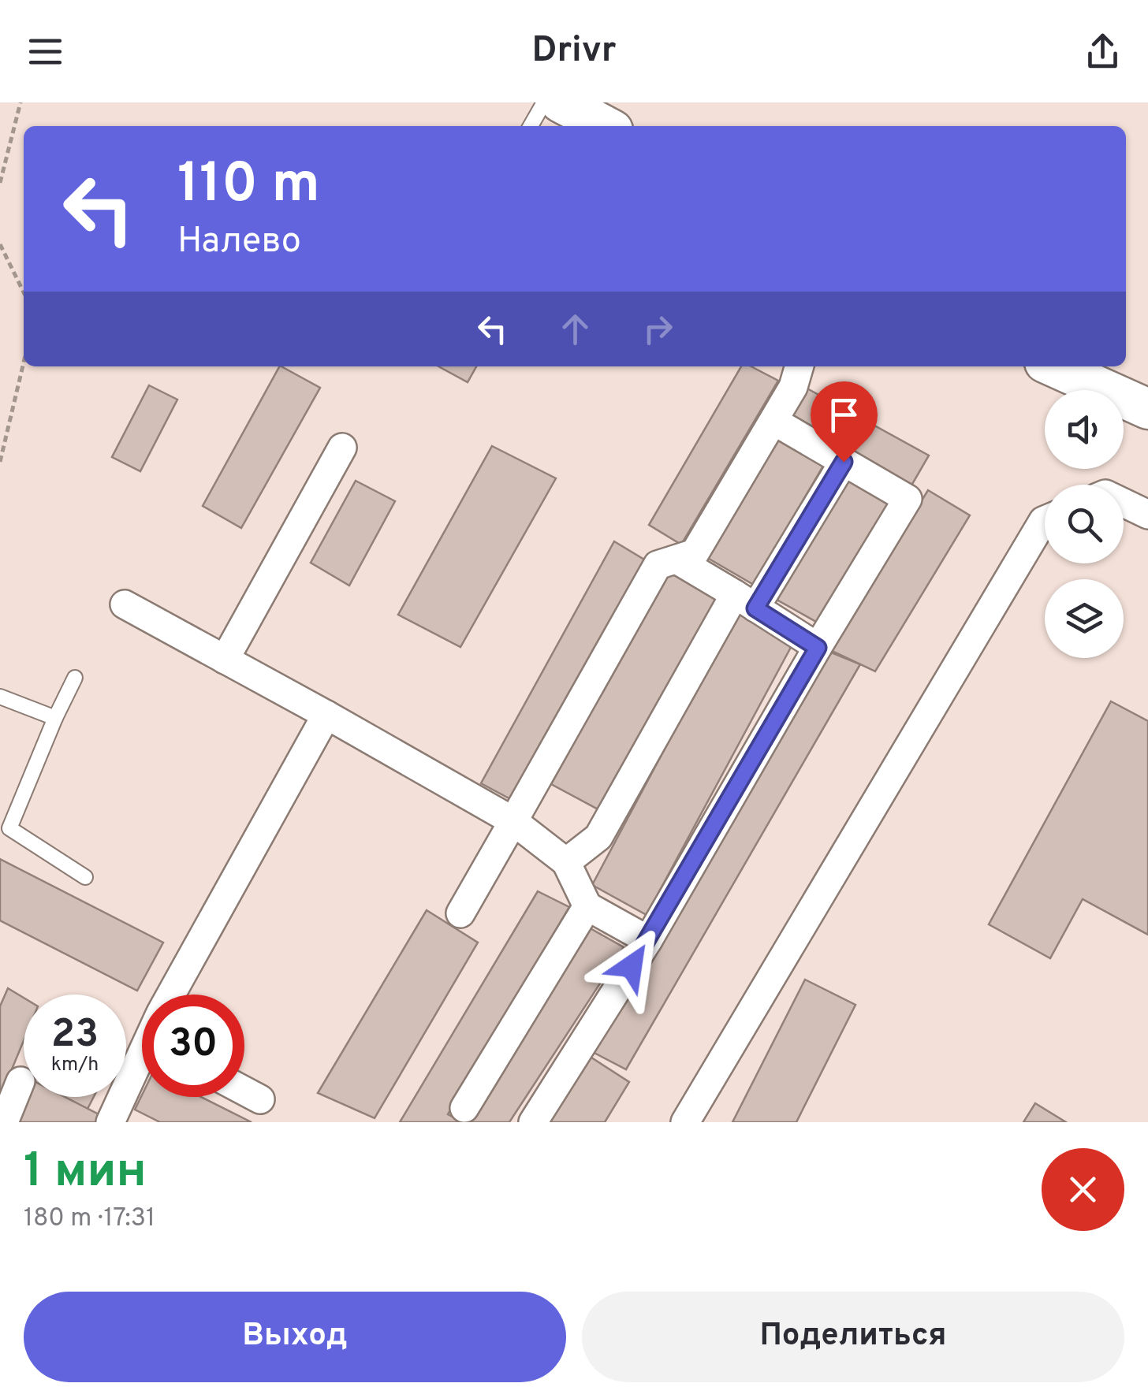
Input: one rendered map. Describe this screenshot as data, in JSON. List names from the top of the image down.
{
  "page": {
    "header": "Drivr",
    "turn": ["110 m", "Налево"],
    "speed": "23 km/h",
    "limit": "30",
    "heading": ["1 мин", "180 m · 17:31"],
    "buttons": ["Выход", "Поделиться"]
  }
}
